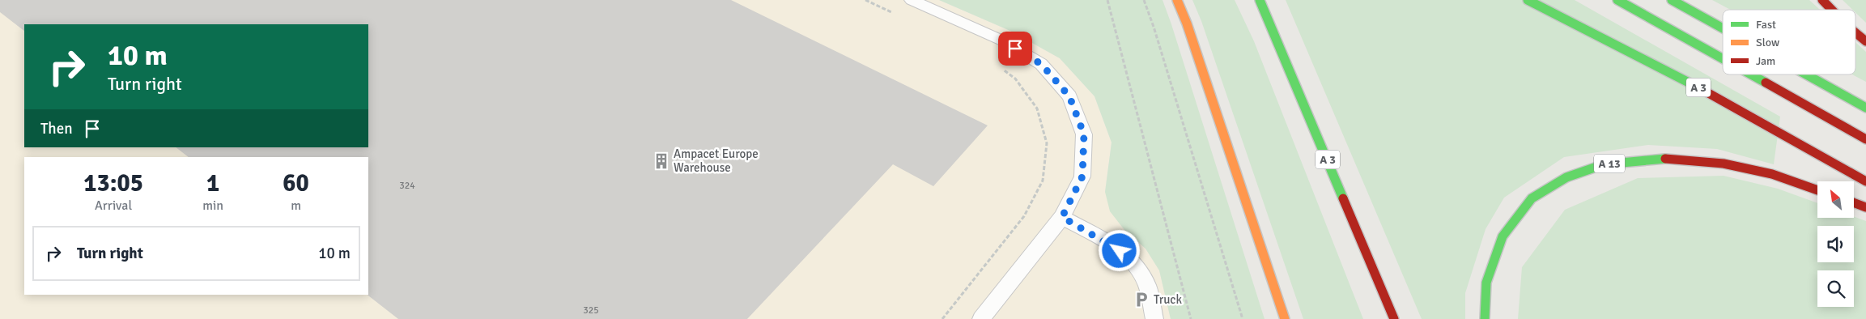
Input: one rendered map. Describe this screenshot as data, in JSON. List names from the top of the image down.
{
  "streets": {
    "main road": ["A 3", "A 13"]
  },
  "places": {
    "building": ["Ampacet Europe Warehouse"],
    "parking": ["Truck"]
  },
  "house_numbers": ["324", "325"],
  "legend": ["Fast", "Slow", "Jam"],
  "north": "top left",
  "page": {
    "turn": ["10 m", "Turn right"],
    "then": "Then",
    "eta": [
      "13:05",
      "Arrival",
      "1",
      "min",
      "60",
      "m"
    ],
    "list": [
      {
        "name": "Turn right",
        "value": "10 m"
      }
    ]
  }
}
